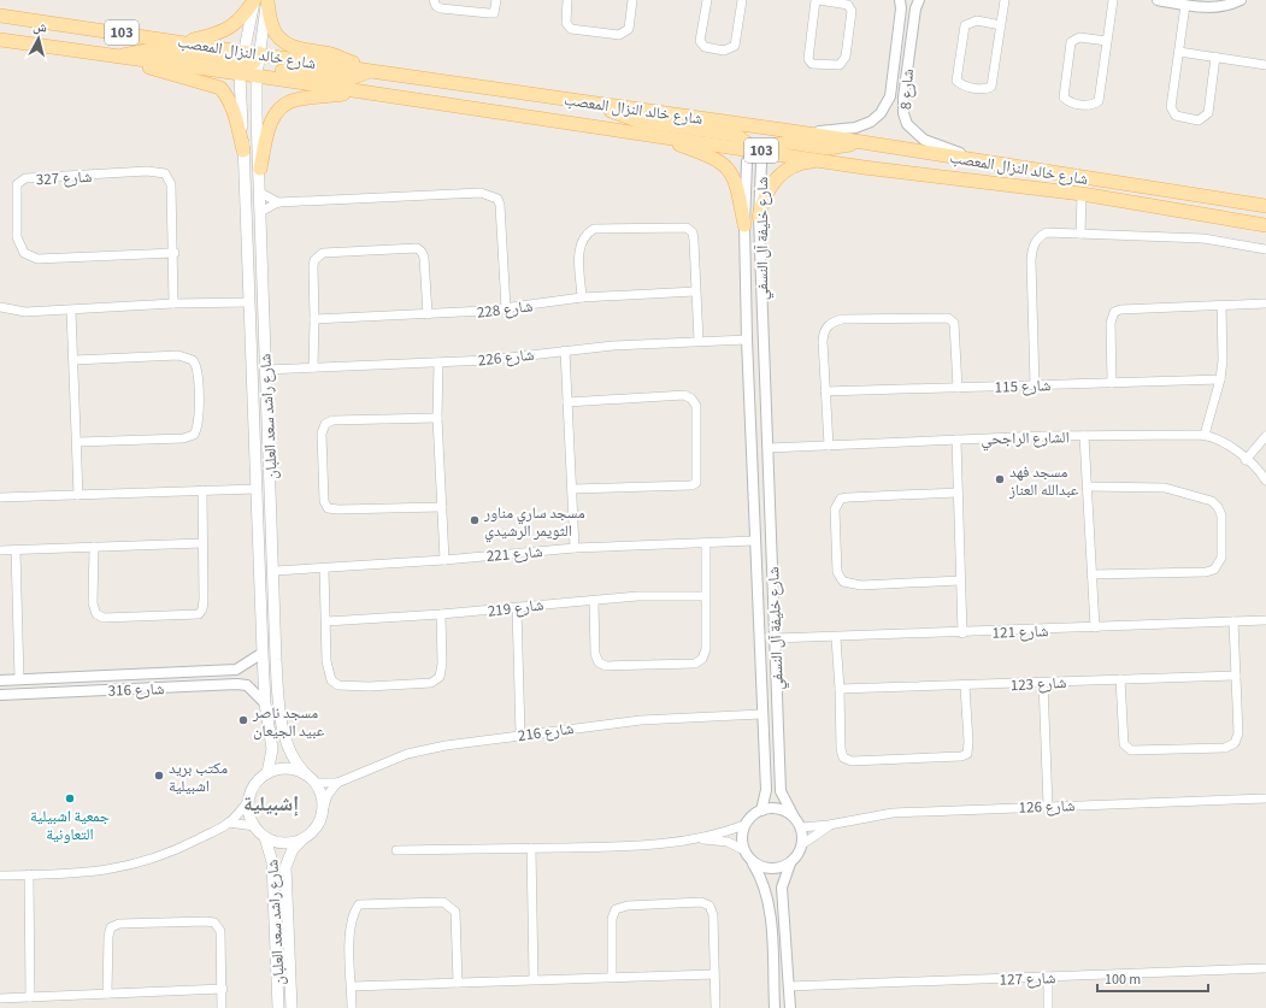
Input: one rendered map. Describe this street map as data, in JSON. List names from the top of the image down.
{
  "streets": {
    "main road": ["103", "شارع خالد النزال المعصب", "شارع راشد سعد العلبان"],
    "street": [
      "شارع 8",
      "شارع 327",
      "شارع خليفة آل النسفي",
      "شارع 228",
      "شارع 226",
      "شارع 115",
      "الشارع الراجحي",
      "شارع 221",
      "شارع 219",
      "شارع 121",
      "شارع 123",
      "شارع 316",
      "شارع 216",
      "شارع 126",
      "شارع 127"
    ]
  },
  "crossings": [
    ["شارع خالد النزال المعصب", "شارع 8"],
    ["شارع خالد النزال المعصب", "شارع خليفة آل النسفي"],
    ["شارع خالد النزال المعصب", "شارع راشد سعد العلبان"],
    ["شارع خليفة آل النسفي", "شارع 226"],
    ["شارع خليفة آل النسفي", "الشارع الراجحي"],
    ["شارع خليفة آل النسفي", "شارع 221"],
    ["شارع خليفة آل النسفي", "شارع 121"],
    ["شارع خليفة آل النسفي", "شارع 216"],
    ["شارع خليفة آل النسفي", "شارع 126"],
    ["شارع 226", "شارع راشد سعد العلبان"],
    ["شارع راشد سعد العلبان", "شارع 221"],
    ["شارع راشد سعد العلبان", "شارع 316"],
    ["شارع راشد سعد العلبان", "شارع 216"]
  ],
  "districts": ["إشبيلية"],
  "places": [
    "مسجد فهد عبدالله العناز",
    "مسجد ساري مناور الثويمر الرشيدي",
    "مسجد ناصر عبيد الجيعان",
    "مكتب بريد اشبيلية",
    "جمعية اشبيلية التعاونية"
  ],
  "scale_bar": "100 m",
  "north": "top"
}
